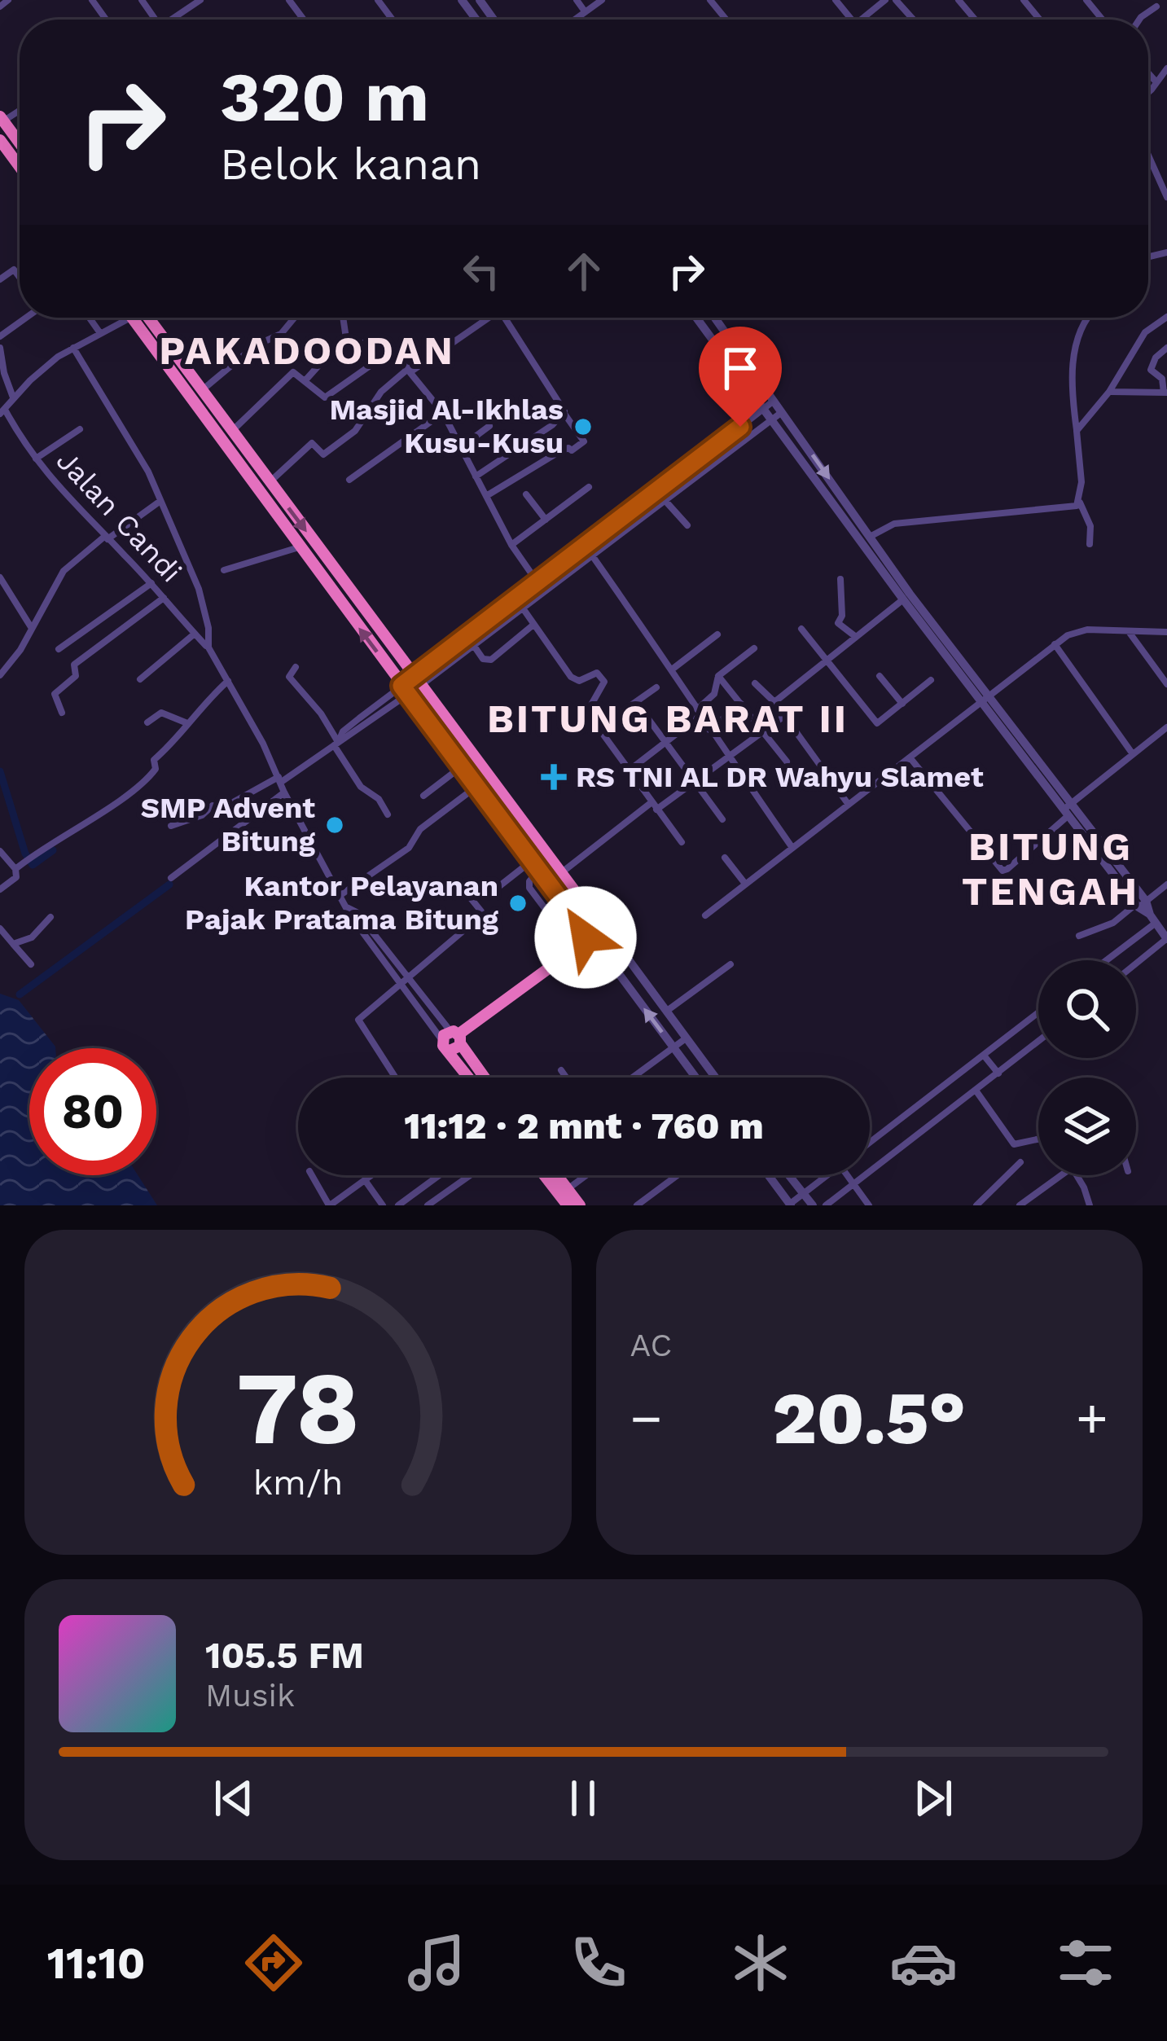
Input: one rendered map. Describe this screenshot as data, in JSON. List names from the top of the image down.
{
  "streets": {
    "street": ["Jalan Candi"]
  },
  "districts": ["PAKADOODAN", "BITUNG BARAT II", "BITUNG TENGAH"],
  "places": {
    "other": ["Masjid Al-Ikhlas Kusu-Kusu", "SMP Advent Bitung", "Kantor Pelayanan Pajak Pratama Bitung"],
    "health": ["RS TNI AL DR Wahyu Slamet"]
  },
  "page": {
    "turn": ["320 m", "Belok kanan"],
    "limit": "80",
    "trip": "11:12 · 2 mnt · 760 m",
    "tile": "AC",
    "heat": ["−", "20.5°", "+"],
    "song": ["105.5 FM", "Musik"],
    "tabs": "11:10",
    "gauge": ["78", "km/h"]
  }
}
